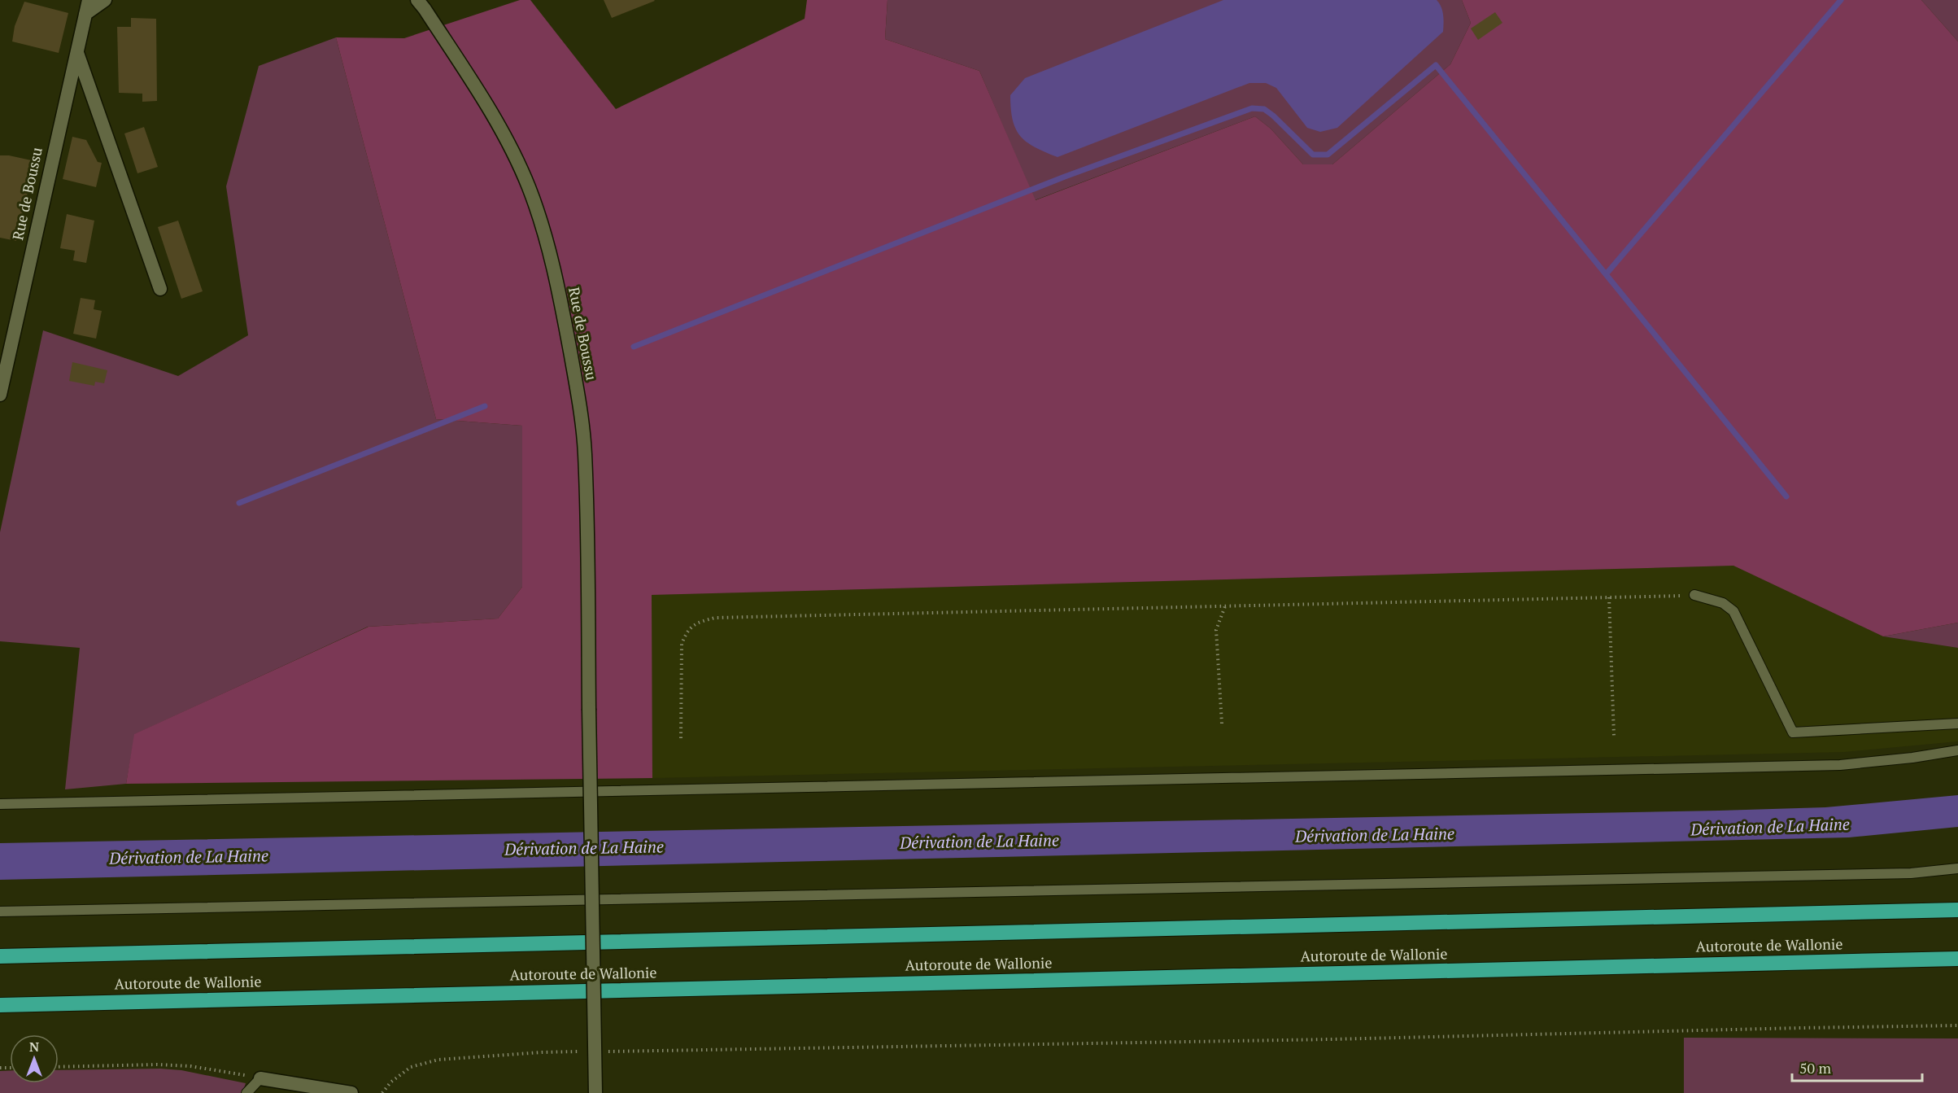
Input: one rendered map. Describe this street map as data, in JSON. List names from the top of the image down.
{
  "streets": {
    "highway": ["Autoroute de Wallonie"],
    "street": ["Rue de Boussu"]
  },
  "water": ["Dérivation de La Haine"],
  "scale_bar": "50 m",
  "north": "top"
}
